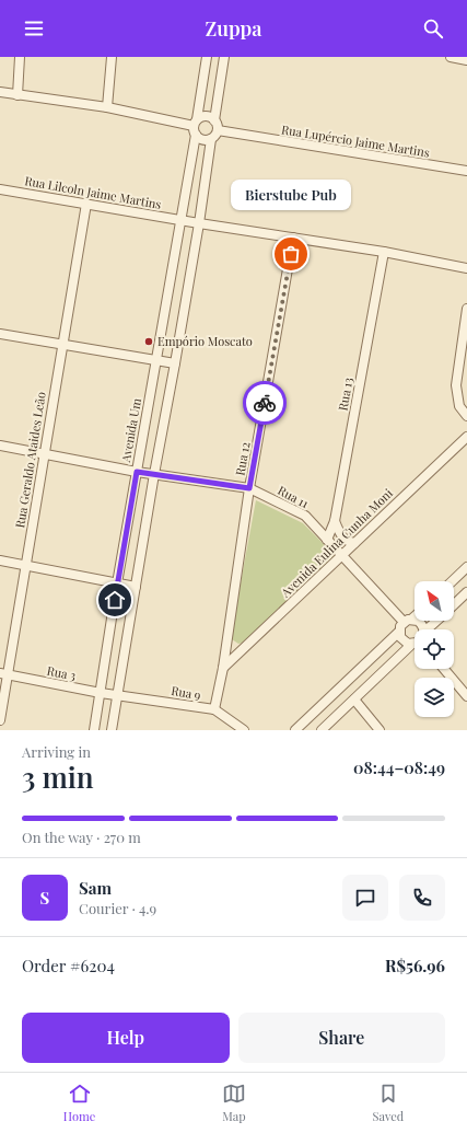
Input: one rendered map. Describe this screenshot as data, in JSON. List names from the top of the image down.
{
  "streets": {
    "street": [
      "Rua Lupércio Jaime Martins",
      "Rua Lilcoln Jaime Martins",
      "Rua 13",
      "Avenida Um",
      "Rua 12",
      "Rua Geraldo Ataides Leão",
      "Rua 11",
      "Avenida Eulina Cunha Moni",
      "Rua 3",
      "Rua 9"
    ]
  },
  "crossings": [
    ["Rua Lupércio Jaime Martins", "Avenida Um"],
    ["Rua Lilcoln Jaime Martins", "Avenida Um"],
    ["Rua Lilcoln Jaime Martins", "Rua Geraldo Ataides Leão"],
    ["Rua 13", "Rua 11"],
    ["Avenida Um", "Rua 11"],
    ["Avenida Um", "Rua 3"],
    ["Rua 12", "Rua 11"],
    ["Rua 12", "Avenida Eulina Cunha Moni"],
    ["Rua 12", "Rua 9"],
    ["Rua Geraldo Ataides Leão", "Rua 11"],
    ["Rua Geraldo Ataides Leão", "Rua 3"],
    ["Rua 11", "Avenida Eulina Cunha Moni"],
    ["Rua 3", "Rua 9"]
  ],
  "places": ["Bierstube Pub", "Empório Moscato"],
  "north": "top left",
  "page": {
    "header": "Zuppa",
    "bubble": "Bierstube Pub",
    "heading": ["3 min", "Arriving in", "08:44–08:49"],
    "panel": [
      "Sam",
      "Courier · 4.9",
      "Order #6204",
      "R$56.96"
    ],
    "bar": "On the way · 270 m",
    "round": "S",
    "buttons": ["Help", "Share"],
    "tabs": ["Home", "Map", "Saved"]
  }
}
